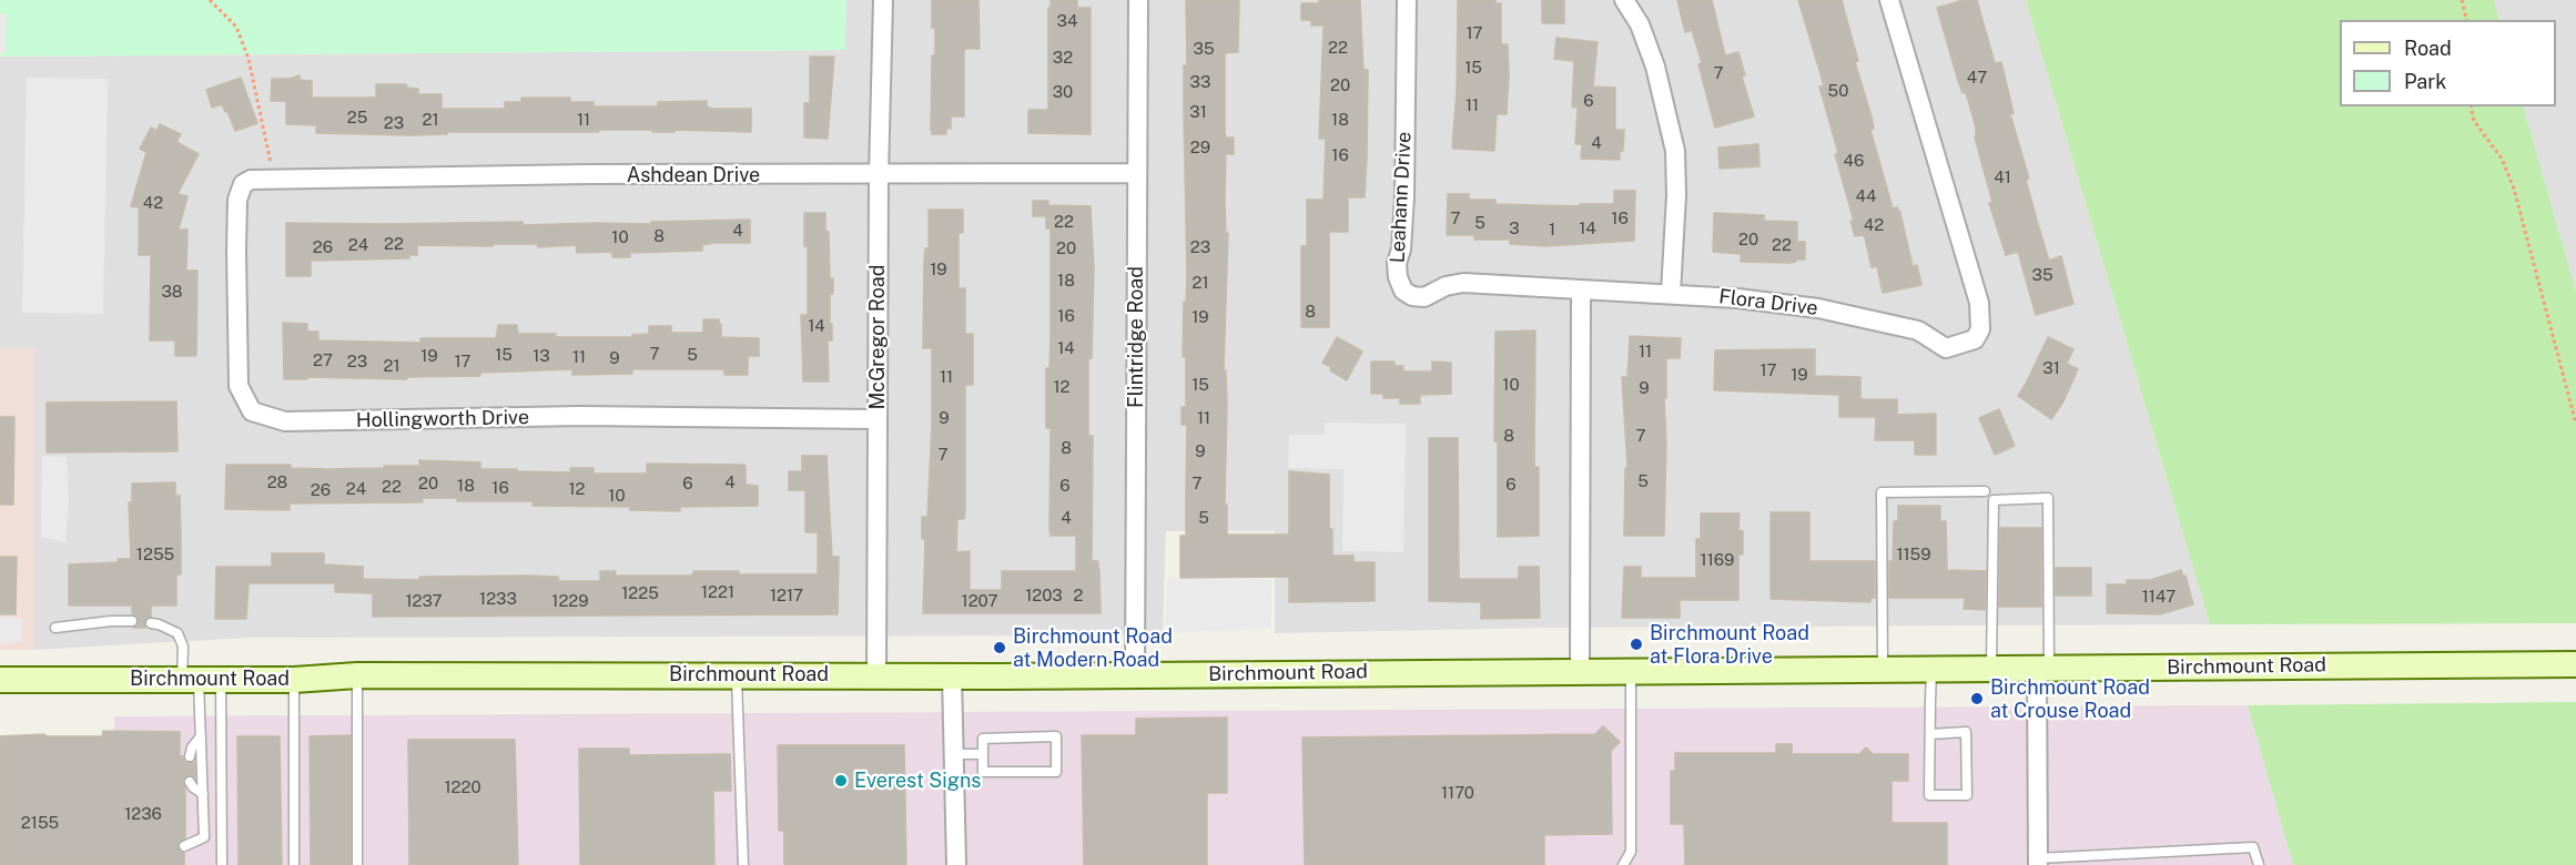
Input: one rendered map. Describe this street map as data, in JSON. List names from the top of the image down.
{
  "streets": {
    "main road": ["Birchmount Road"],
    "street": [
      "Ashdean Drive",
      "Leahann Drive",
      "Flora Drive",
      "McGregor Road",
      "Flintridge Road",
      "Hollingworth Drive"
    ]
  },
  "crossings": [
    ["Ashdean Drive", "McGregor Road"],
    ["Ashdean Drive", "Flintridge Road"],
    ["Ashdean Drive", "Hollingworth Drive"],
    ["Leahann Drive", "Flora Drive"],
    ["McGregor Road", "Hollingworth Drive"],
    ["McGregor Road", "Birchmount Road"],
    ["Flintridge Road", "Birchmount Road"]
  ],
  "places": [
    "Birchmount Road at Flora Drive",
    "Birchmount Road at Modern Road",
    "Birchmount Road at Crouse Road",
    "Everest Signs"
  ],
  "house_numbers": [
    "34",
    "17",
    "22",
    "35",
    "32",
    "15",
    "7",
    "47",
    "33",
    "20",
    "50",
    "30",
    "6",
    "11",
    "31",
    "25",
    "21",
    "11",
    "18",
    "23",
    "4",
    "29",
    "16",
    "46",
    "41",
    "44",
    "42",
    "7",
    "16",
    "22",
    "5",
    "42",
    "3",
    "14",
    "1",
    "4",
    "8",
    "10",
    "20",
    "22",
    "24",
    "22",
    "26",
    "23",
    "20",
    "19",
    "35",
    "18",
    "21",
    "38",
    "8",
    "16",
    "19",
    "14",
    "14",
    "11",
    "7",
    "15",
    "5",
    "19",
    "13",
    "11",
    "9",
    "27",
    "23",
    "17",
    "21",
    "31",
    "17",
    "19",
    "11",
    "15",
    "10",
    "12",
    "9",
    "9",
    "11",
    "8",
    "7",
    "8",
    "9",
    "7",
    "5",
    "28",
    "4",
    "20",
    "6",
    "7",
    "6",
    "18",
    "6",
    "22",
    "16",
    "24",
    "12",
    "26",
    "10",
    "4",
    "5",
    "1255",
    "1159",
    "1169",
    "1221",
    "1225",
    "1217",
    "1203",
    "2",
    "1147",
    "1233",
    "1237",
    "1229",
    "1207",
    "1220",
    "1170",
    "1236",
    "2155"
  ],
  "legend": ["Road", "Park"]
}
